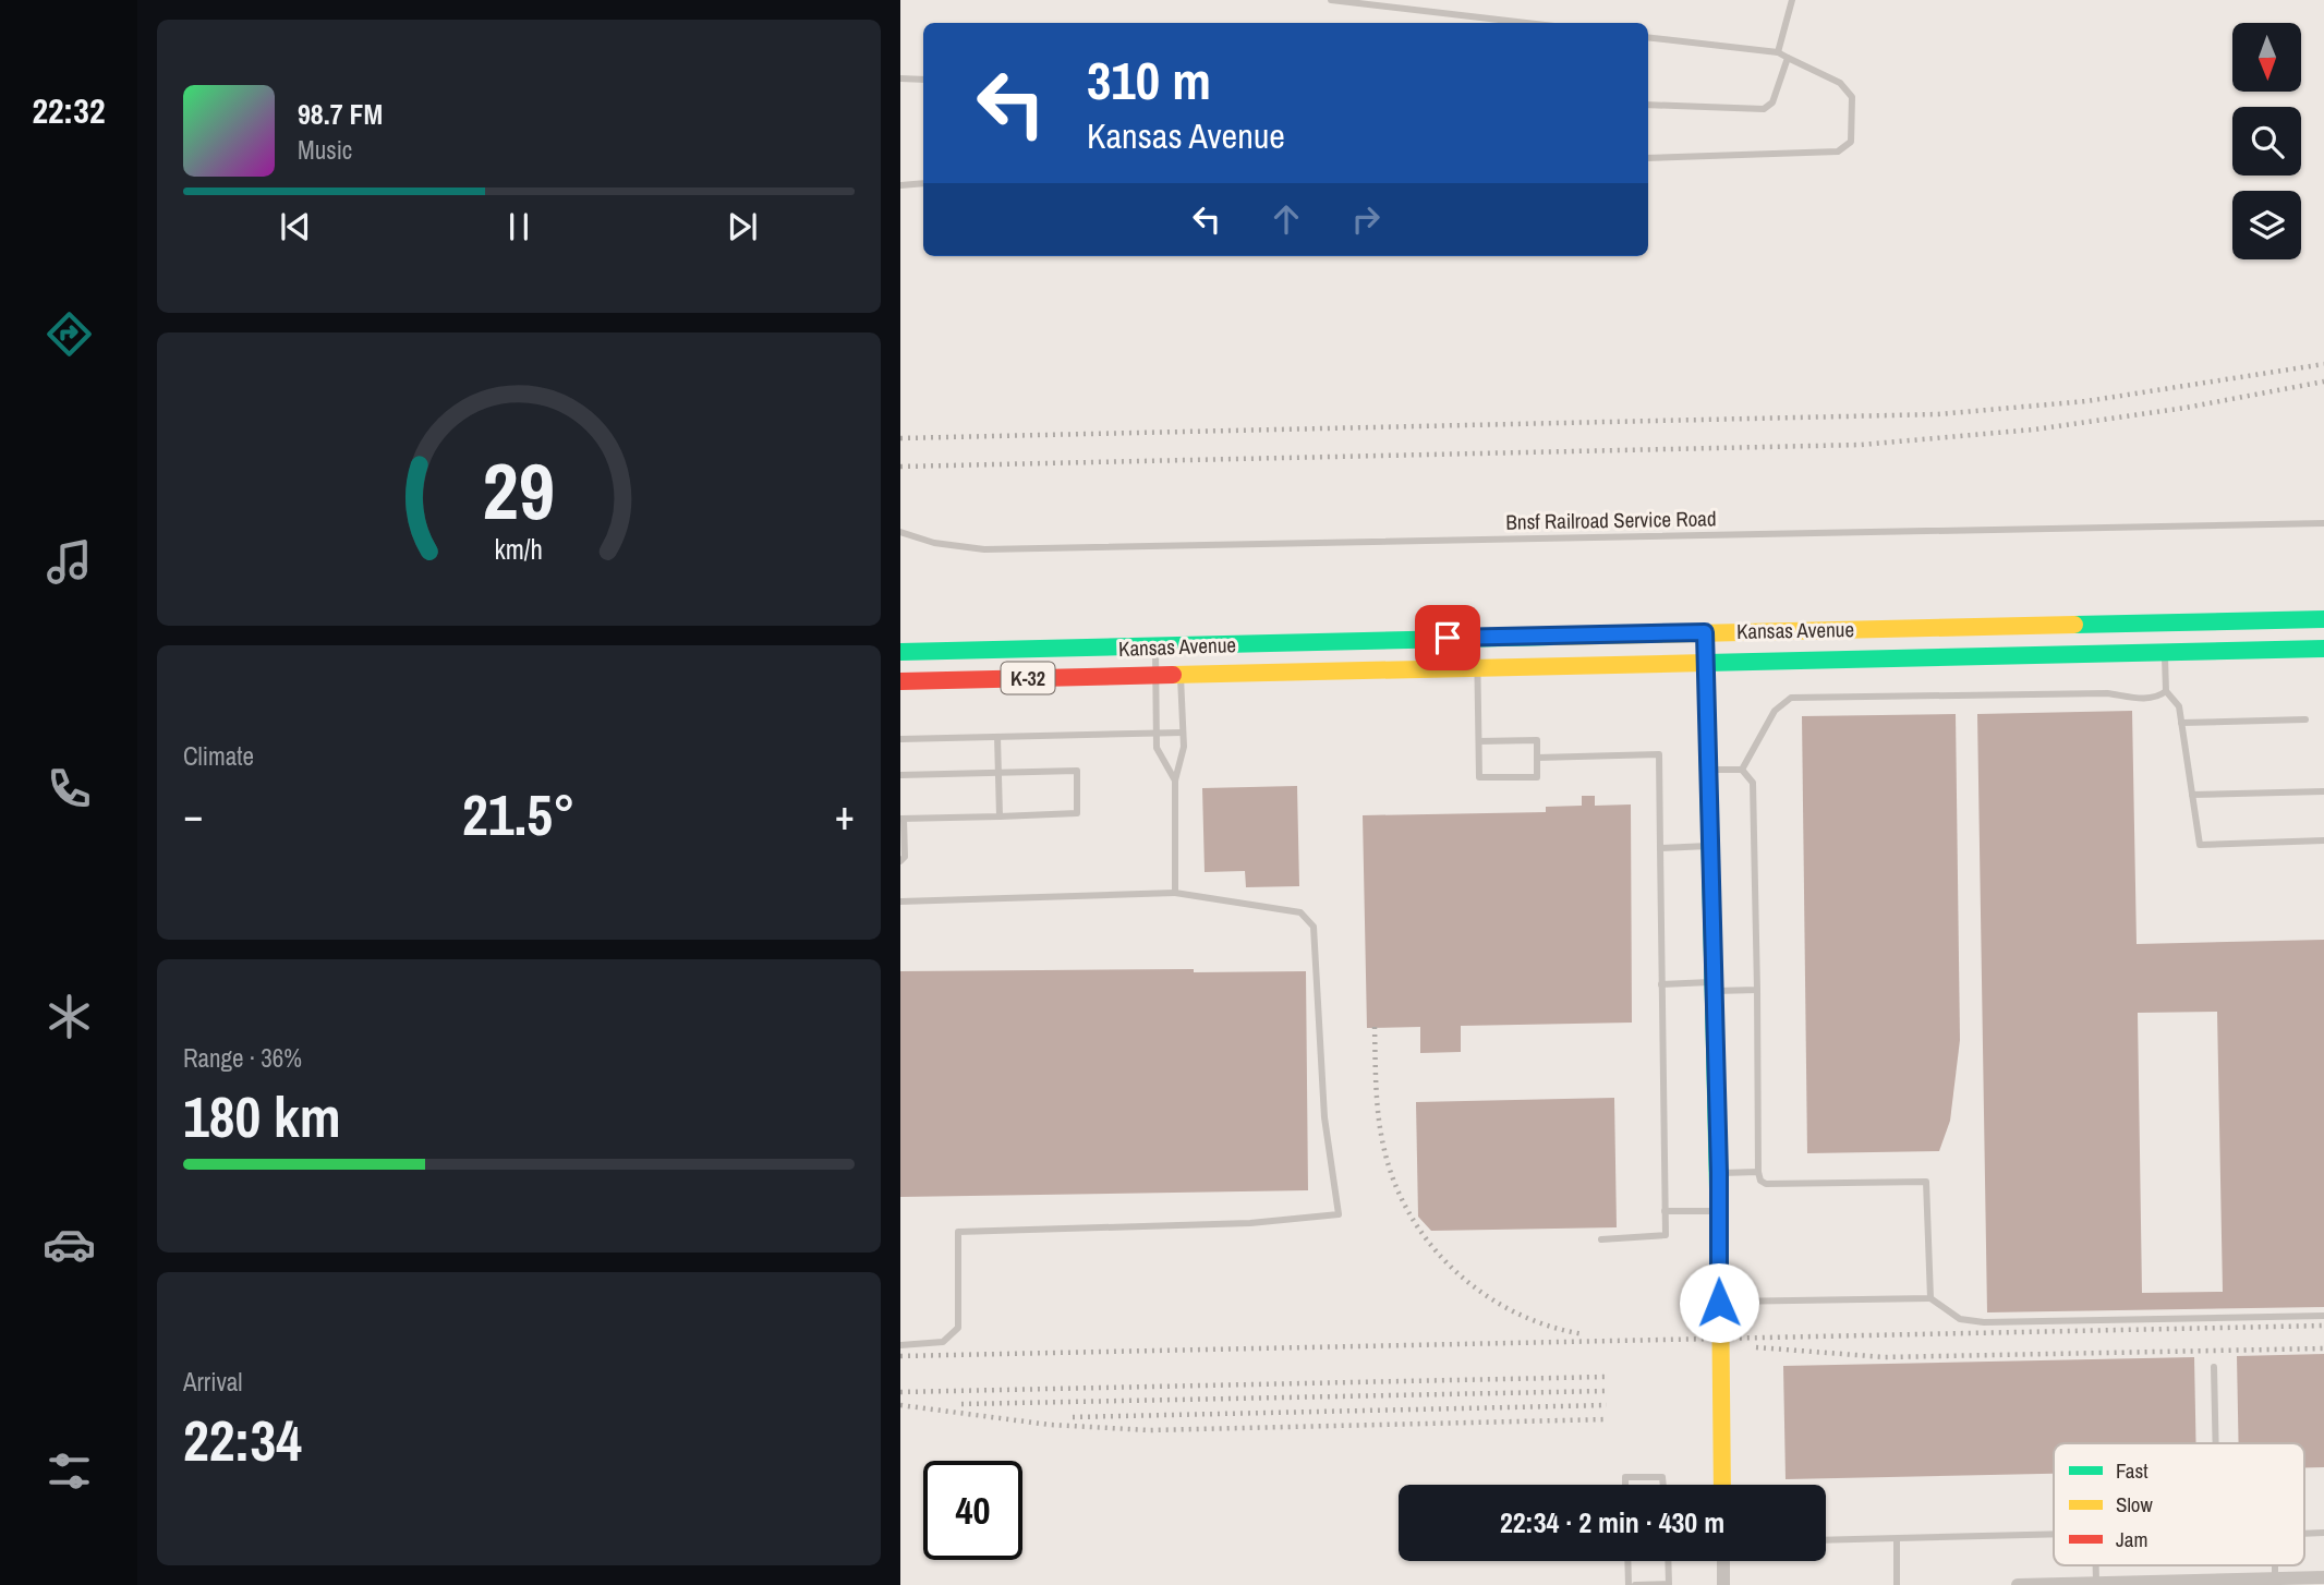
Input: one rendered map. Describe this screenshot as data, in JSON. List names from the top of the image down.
{
  "streets": {
    "main road": ["Kansas Avenue", "K-32"],
    "lane": ["Bnsf Railroad Service Road"]
  },
  "legend": ["Fast", "Slow", "Jam"],
  "north": "bottom",
  "page": {
    "tabs": "22:32",
    "turn": ["310 m", "Kansas Avenue"],
    "song": ["98.7 FM", "Music"],
    "tile": [
      "Climate",
      ["Range · 36%", "180 km"],
      ["Arrival", "22:34"]
    ],
    "heat": ["−", "21.5°", "+"],
    "limit": "40",
    "trip": "22:34 · 2 min · 430 m",
    "gauge": ["29", "km/h"]
  }
}
